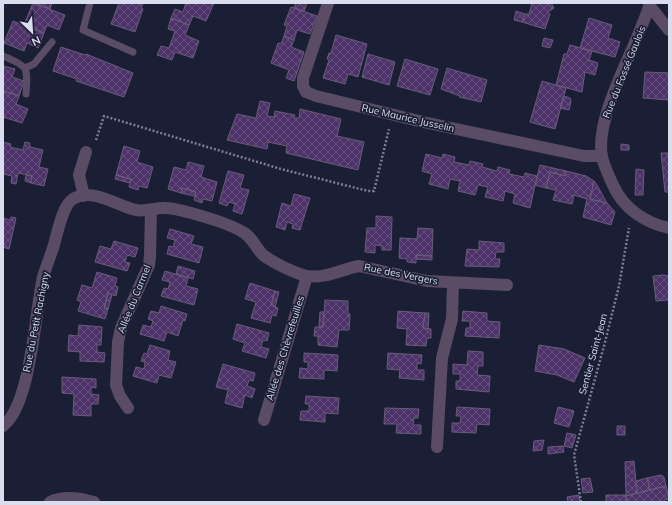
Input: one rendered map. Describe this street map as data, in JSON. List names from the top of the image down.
{
  "streets": {
    "street": [
      "Rue du Fossé Gaulois",
      "Rue Maurice Jusselin",
      "Rue des Vergers",
      "Allée du Carmel",
      "Rue du Petit Rachigny",
      "Allée des Chèvrefeuilles"
    ],
    "path": ["Sentier Saint-Jean"]
  },
  "crossings": [
    ["Rue du Fossé Gaulois", "Rue Maurice Jusselin"],
    ["Rue du Fossé Gaulois", "Sentier Saint-Jean"],
    ["Rue des Vergers", "Allée du Carmel"],
    ["Rue des Vergers", "Rue du Petit Rachigny"],
    ["Rue des Vergers", "Allée des Chèvrefeuilles"]
  ],
  "north": "bottom right"
}
